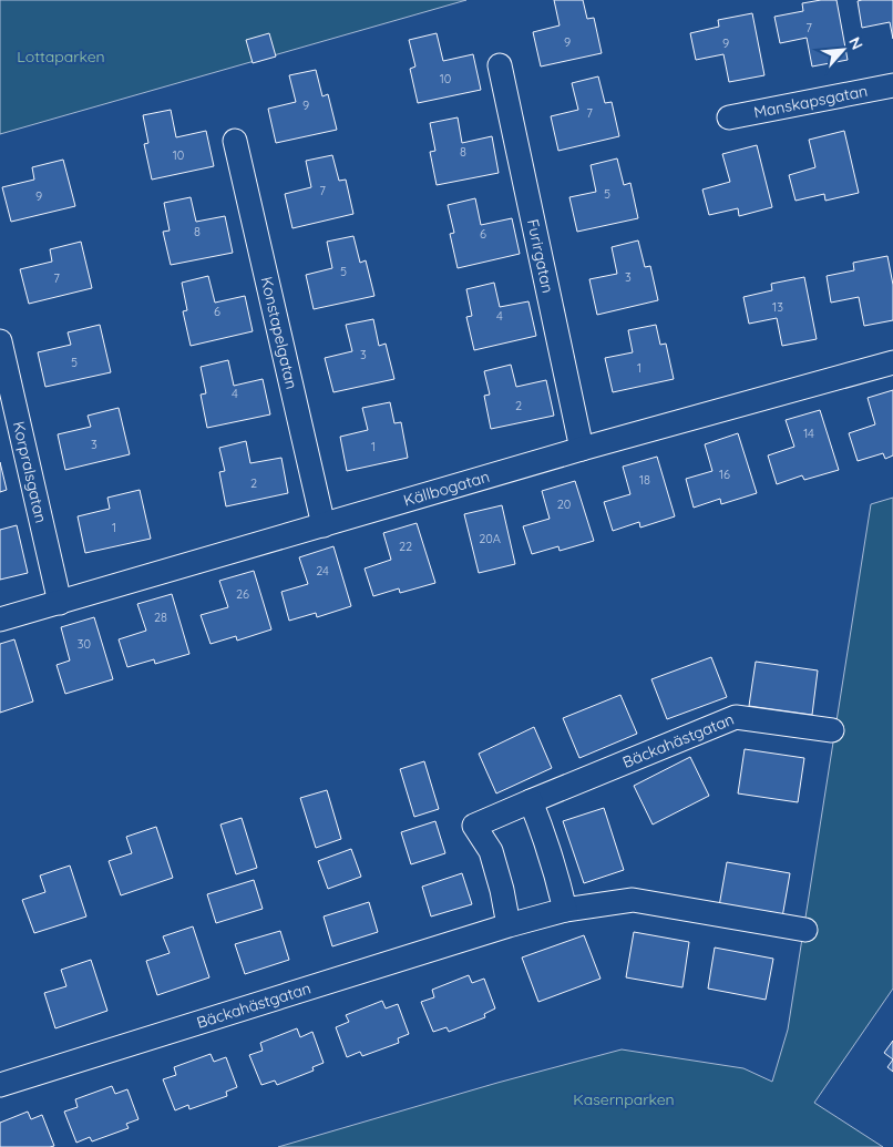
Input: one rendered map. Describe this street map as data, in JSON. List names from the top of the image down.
{
  "streets": {
    "street": [
      "Manskapsgatan",
      "Furirgatan",
      "Konstapelgatan",
      "Korpralsgatan",
      "Källbogatan",
      "Bäckahästgatan"
    ]
  },
  "crossings": [
    ["Furirgatan", "Källbogatan"],
    ["Konstapelgatan", "Källbogatan"],
    ["Korpralsgatan", "Källbogatan"]
  ],
  "parks": ["Lottaparken", "Kasernparken"],
  "house_numbers": [
    "7",
    "9",
    "9",
    "10",
    "9",
    "7",
    "8",
    "10",
    "7",
    "5",
    "9",
    "8",
    "6",
    "5",
    "3",
    "7",
    "13",
    "6",
    "4",
    "3",
    "5",
    "1",
    "4",
    "2",
    "14",
    "3",
    "1",
    "16",
    "18",
    "2",
    "20",
    "1",
    "20A",
    "22",
    "24",
    "26",
    "28",
    "30"
  ],
  "north": "top right"
}
